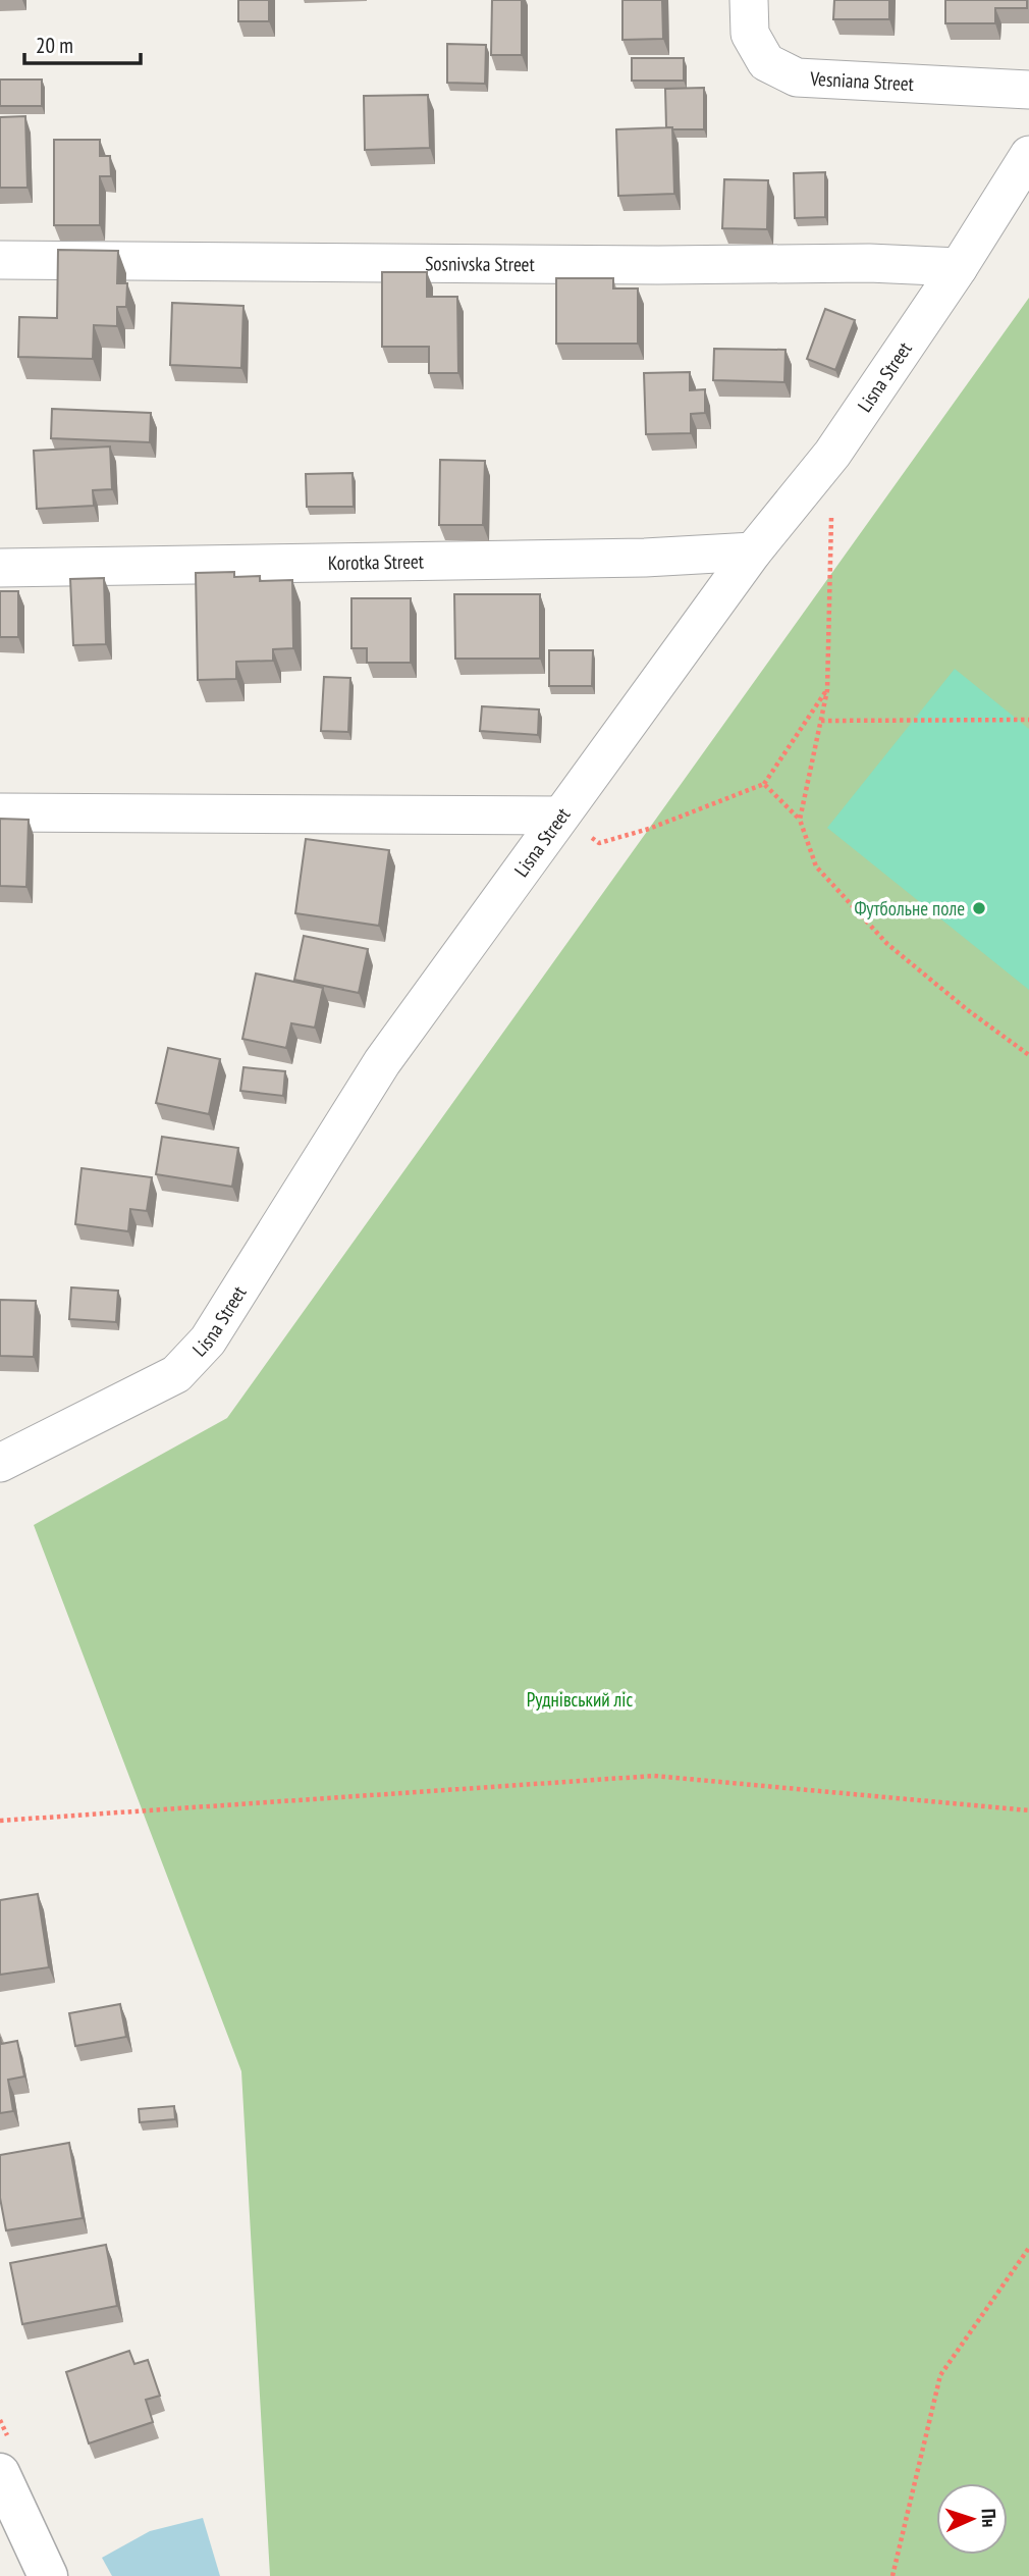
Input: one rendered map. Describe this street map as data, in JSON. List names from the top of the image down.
{
  "streets": {
    "street": [
      "Vesniana Street",
      "Sosnivska Street",
      "Lisna Street",
      "Korotka Street"
    ]
  },
  "crossings": [
    ["Sosnivska Street", "Lisna Street"],
    ["Lisna Street", "Korotka Street"]
  ],
  "parks": ["Руднівський ліс"],
  "places": ["Футбольне поле"],
  "scale_bar": "20 m",
  "north": "right"
}
